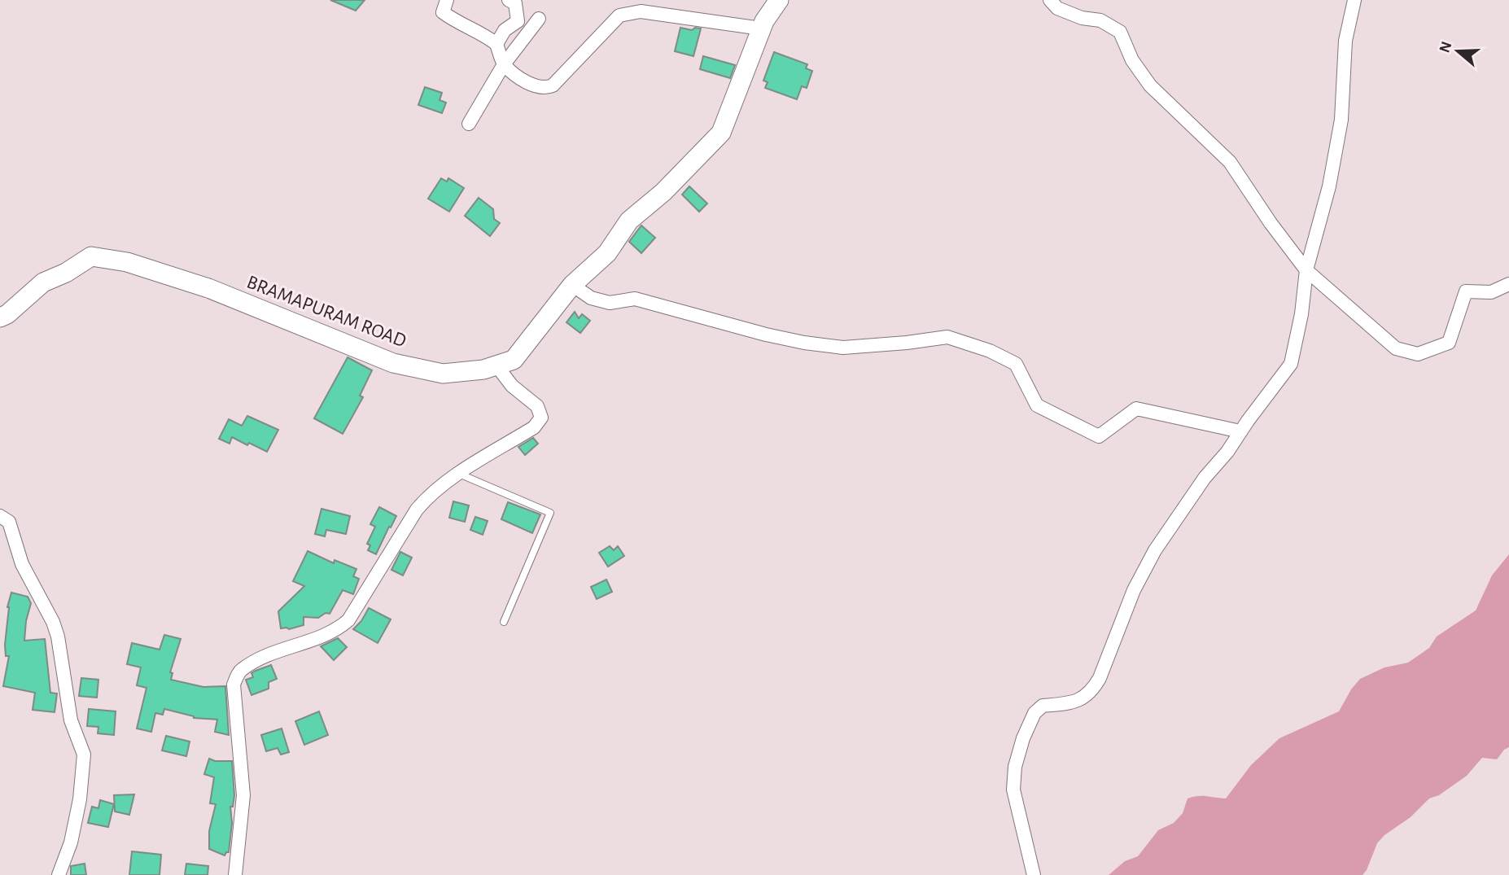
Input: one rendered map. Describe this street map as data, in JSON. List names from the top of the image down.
{
  "streets": {
    "street": ["BRAMAPURAM ROAD"]
  },
  "north": "left"
}
